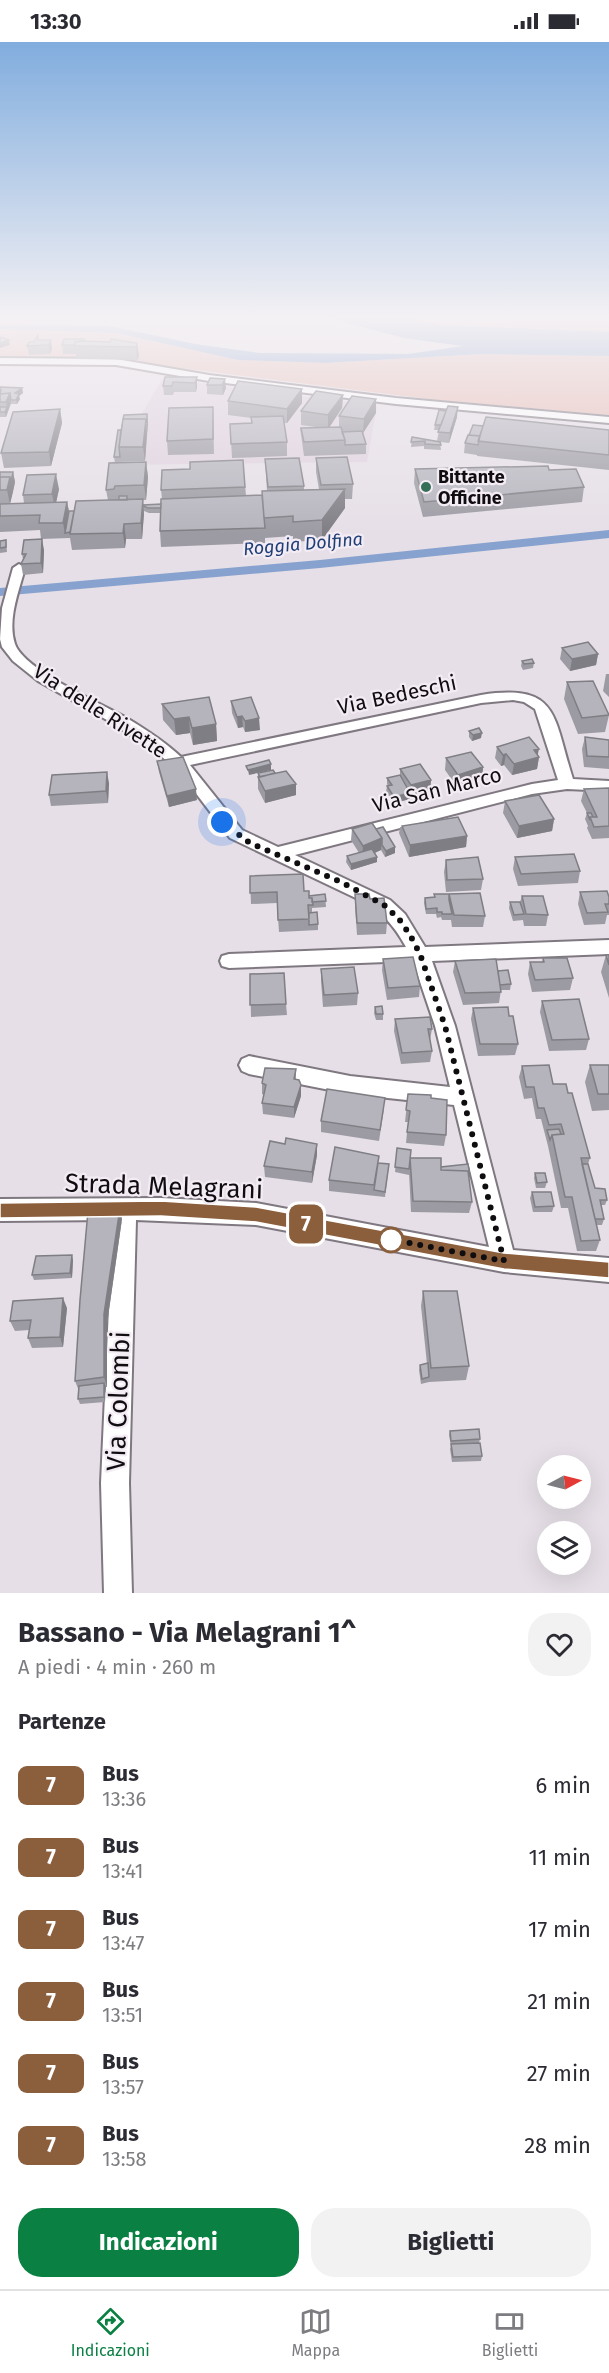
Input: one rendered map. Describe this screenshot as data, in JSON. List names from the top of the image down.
{
  "streets": {
    "street": [
      "Via Bedeschi",
      "Via delle Rivette",
      "Via San Marco",
      "Strada Melagrani",
      "Via Colombi"
    ]
  },
  "crossings": [
    ["Via Bedeschi", "Via delle Rivette"],
    ["Via Bedeschi", "Via San Marco"],
    ["Via delle Rivette", "Via San Marco"],
    ["Via delle Rivette", "Strada Melagrani"],
    ["Strada Melagrani", "Via Colombi"]
  ],
  "water": ["Roggia Dolfina"],
  "places": ["Bittante Officine"],
  "lines": ["bus line 7"],
  "north": "right",
  "page": {
    "status": "13:30",
    "on_map": "7",
    "heading": [
      ["Bassano - Via Melagrani 1^", "A piedi · 4 min · 260 m"],
      "Partenze"
    ],
    "list": [
      {
        "mark": "7",
        "name": "Bus",
        "note": "13:36",
        "value": "6 min"
      },
      {
        "mark": "7",
        "name": "Bus",
        "note": "13:41",
        "value": "11 min"
      },
      {
        "mark": "7",
        "name": "Bus",
        "note": "13:47",
        "value": "17 min"
      },
      {
        "mark": "7",
        "name": "Bus",
        "note": "13:51",
        "value": "21 min"
      },
      {
        "mark": "7",
        "name": "Bus",
        "note": "13:57",
        "value": "27 min"
      },
      {
        "mark": "7",
        "name": "Bus",
        "note": "13:58",
        "value": "28 min"
      }
    ],
    "buttons": ["Indicazioni", "Biglietti"],
    "tabs": ["Indicazioni", "Mappa", "Biglietti"]
  }
}
